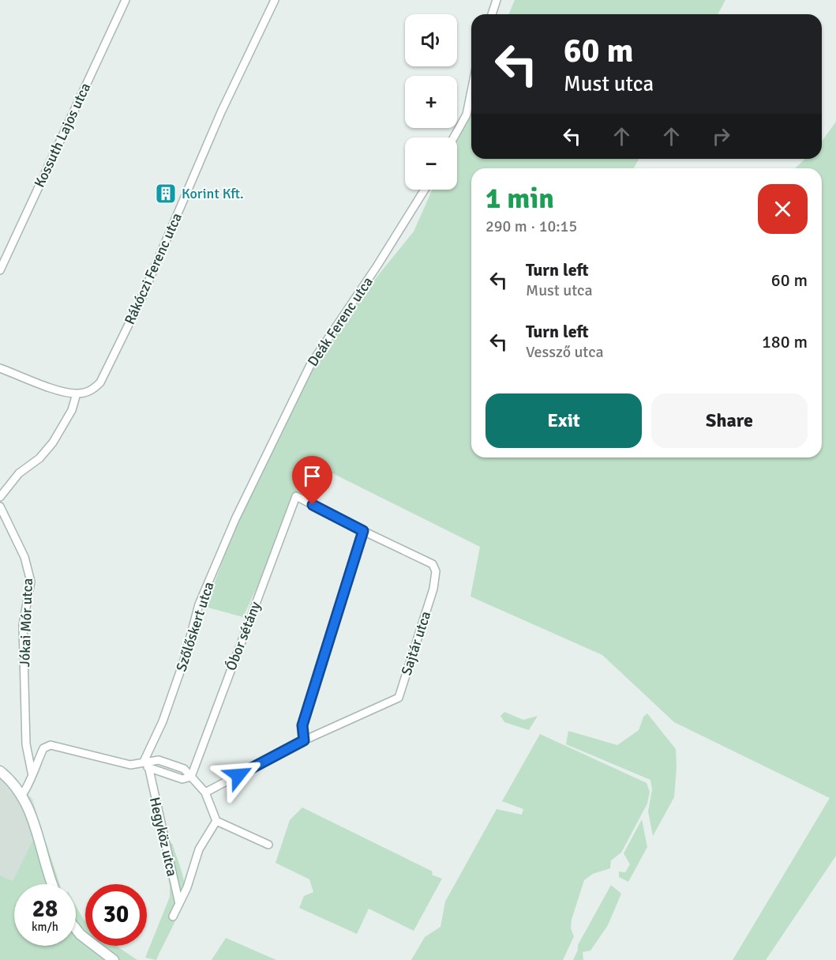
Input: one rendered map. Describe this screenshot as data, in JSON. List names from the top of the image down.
{
  "streets": {
    "street": [
      "Kossuth Lajos utca",
      "Rákóczi Ferenc utca",
      "Deák Ferenc utca",
      "Jókai Mór utca",
      "Szőlőskert utca",
      "Óbor sétány",
      "Sajtár utca",
      "Hegyköz utca"
    ]
  },
  "crossings": [
    ["Deák Ferenc utca", "Szőlőskert utca"],
    ["Óbor sétány", "Sajtár utca"]
  ],
  "places": {
    "building": ["Korint Kft."]
  },
  "page": {
    "map_buttons": ["+", "−"],
    "turn": ["60 m", "Must utca"],
    "heading": ["1 min", "290 m · 10:15"],
    "list": [
      {
        "name": "Turn left",
        "note": "Must utca",
        "value": "60 m"
      },
      {
        "name": "Turn left",
        "note": "Vessző utca",
        "value": "180 m"
      }
    ],
    "buttons": ["Exit", "Share"],
    "speed": "28 km/h",
    "limit": "30"
  }
}
